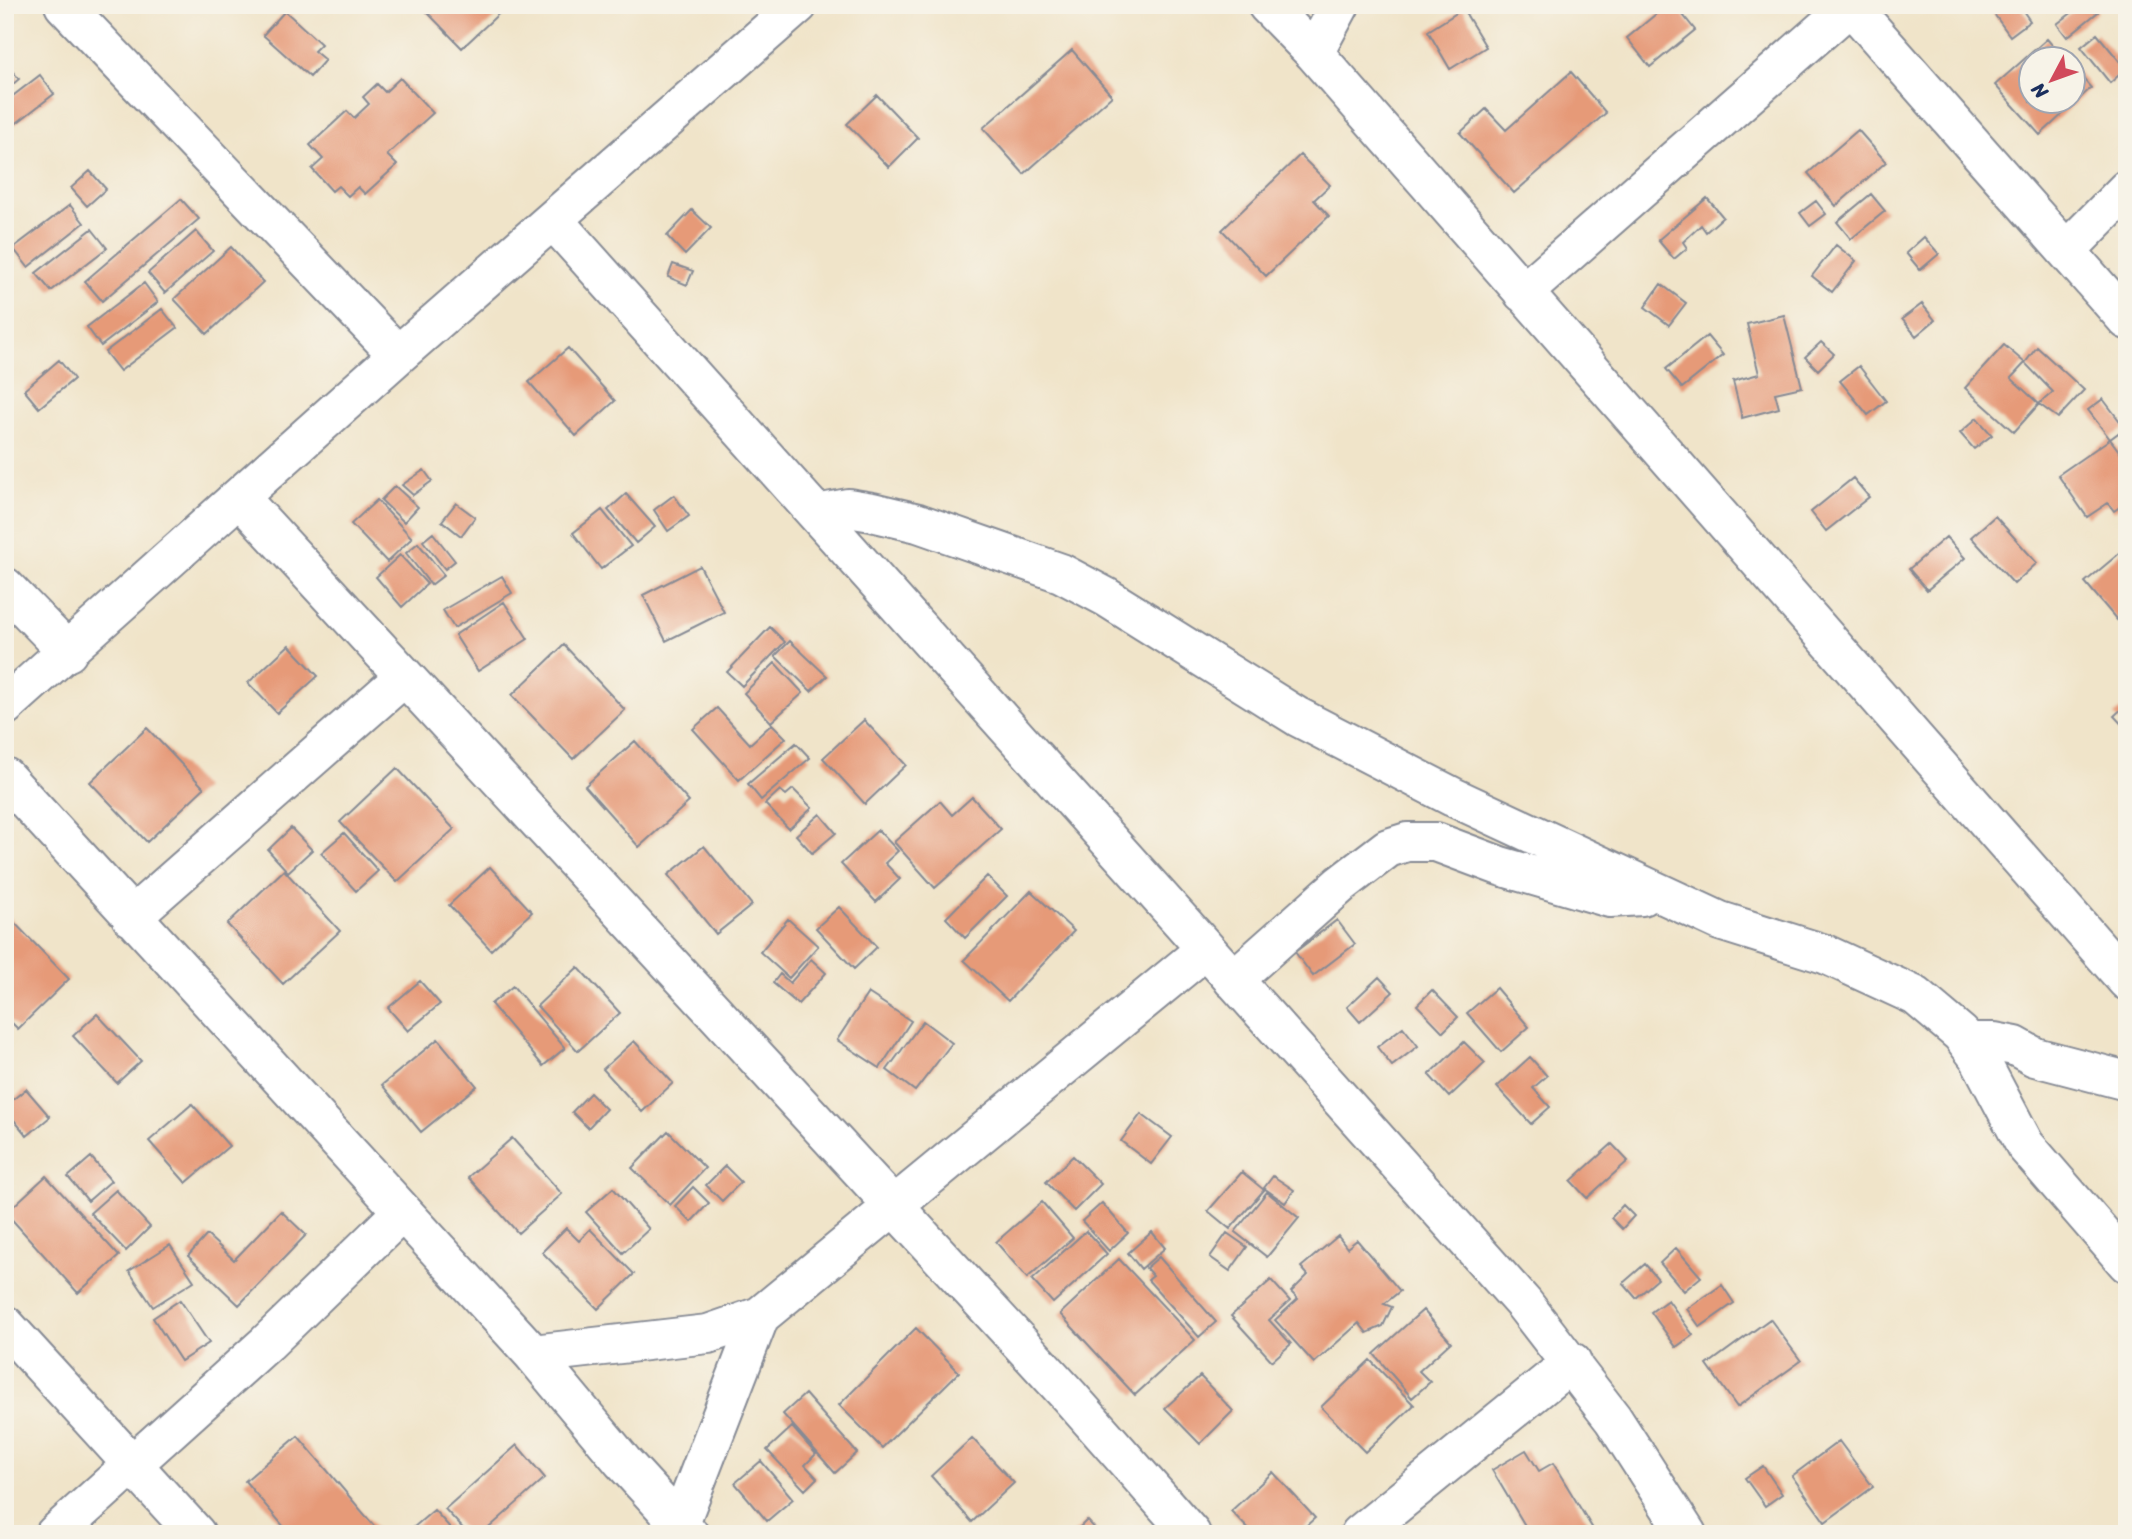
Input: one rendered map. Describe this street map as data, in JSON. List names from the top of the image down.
{
  "north": "bottom left"
}
